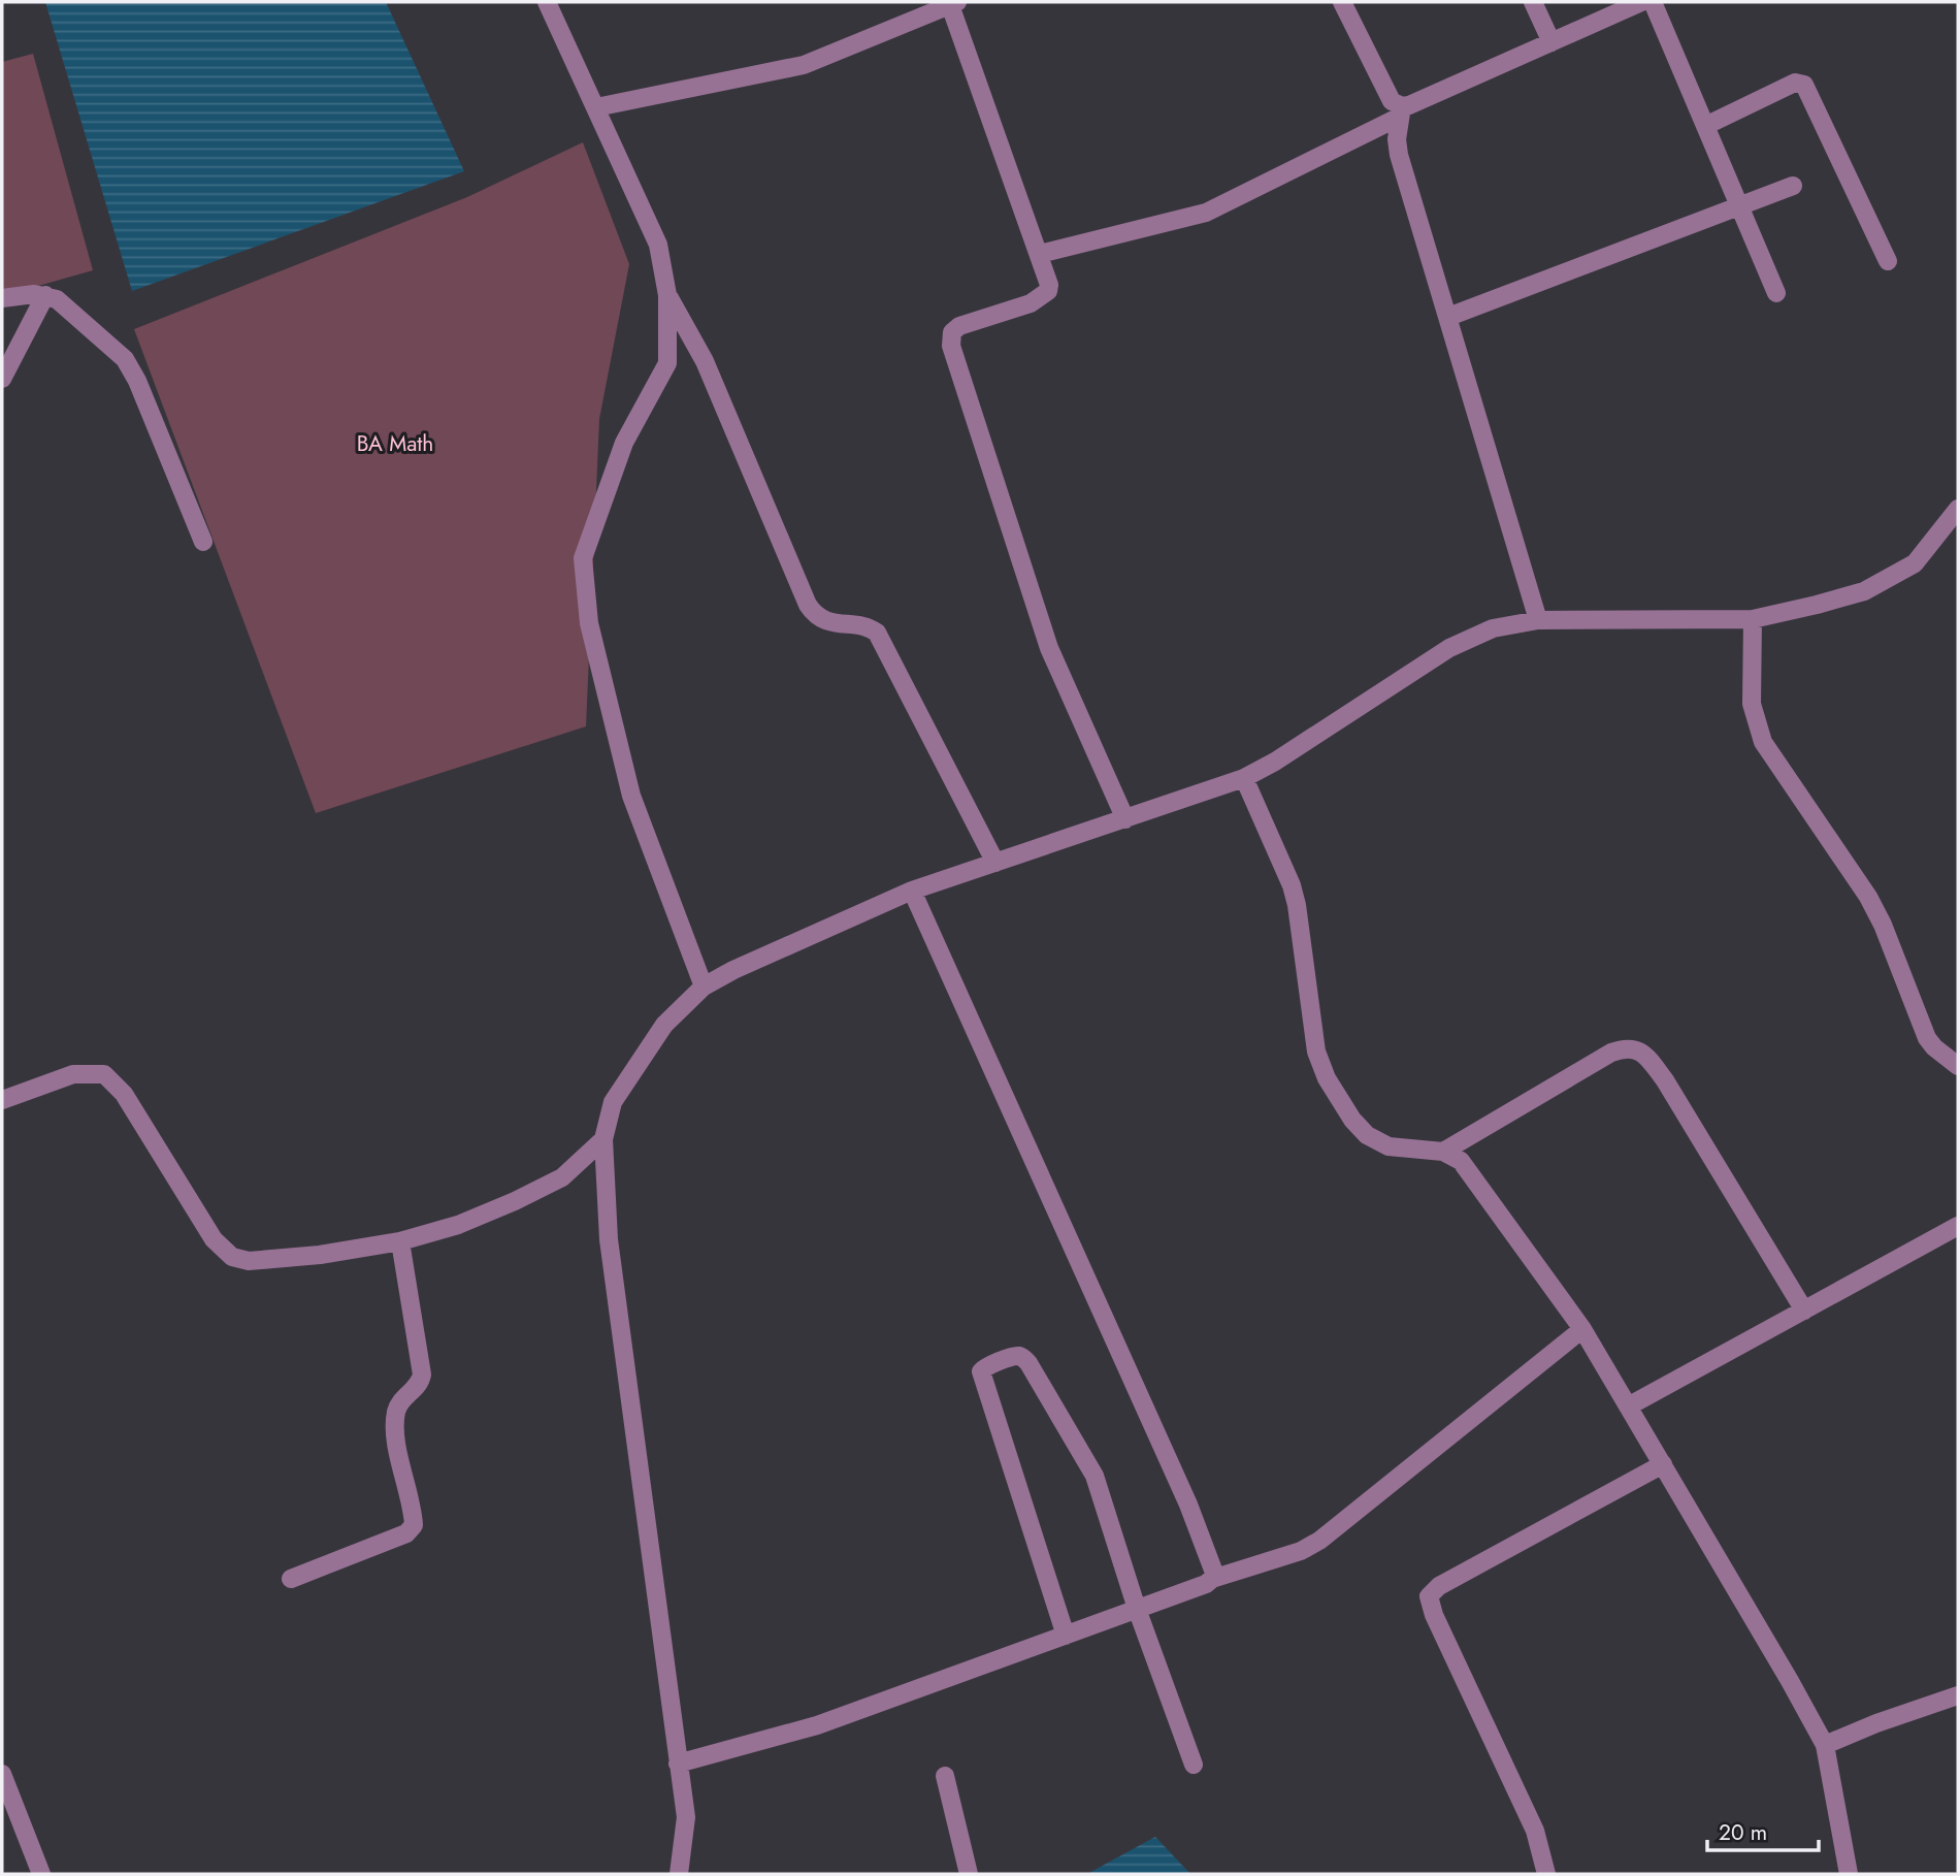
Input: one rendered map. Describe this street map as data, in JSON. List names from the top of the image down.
{
  "parks": ["BA Math"],
  "scale_bar": "20 m"
}
